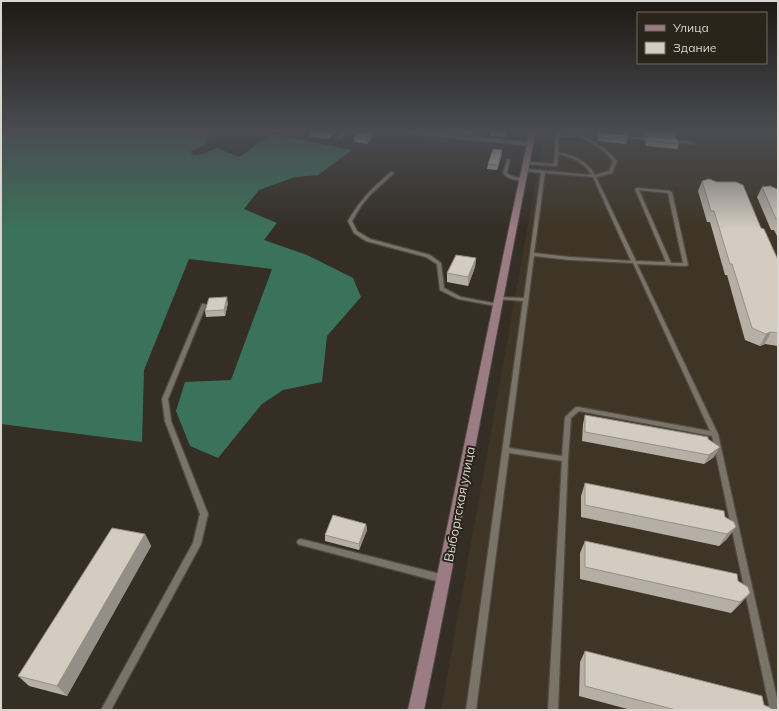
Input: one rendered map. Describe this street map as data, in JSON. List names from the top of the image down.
{
  "streets": {
    "street": ["Выборгская улица"]
  },
  "legend": ["Улица", "Здание"]
}
